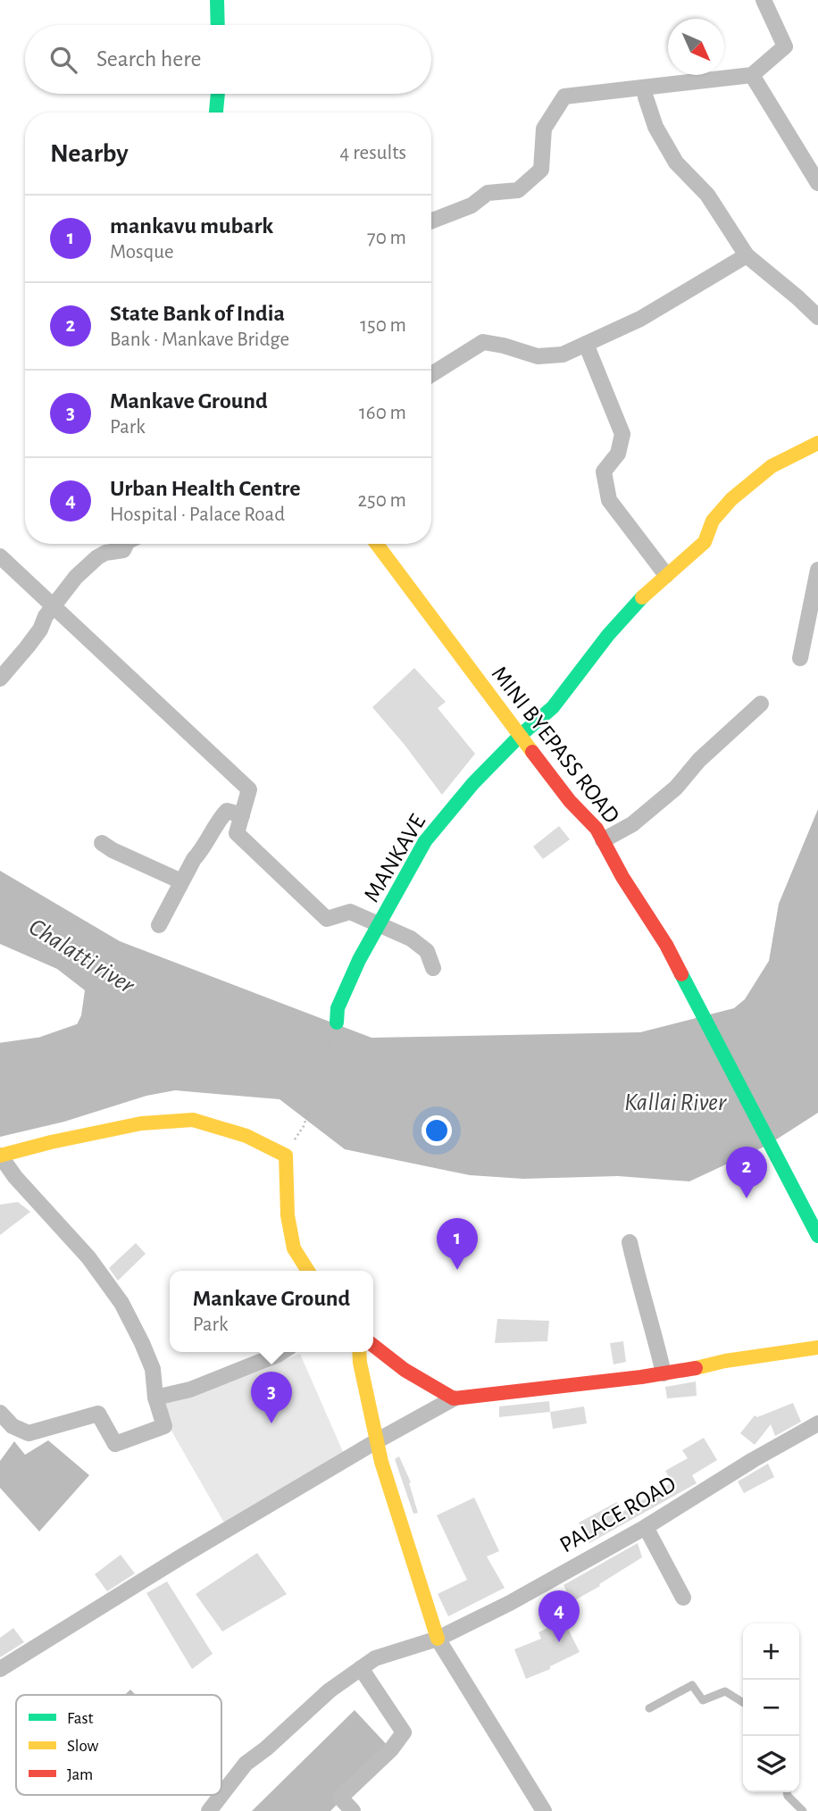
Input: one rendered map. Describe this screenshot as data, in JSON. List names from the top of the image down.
{
  "streets": {
    "main road": ["MINI BYEPASS ROAD", "MANKAVE"],
    "street": ["PALACE ROAD"]
  },
  "crossings": [
    ["MINI BYEPASS ROAD", "MANKAVE"]
  ],
  "water": ["Chalatti river", "Kallai River"],
  "legend": ["Fast", "Slow", "Jam"],
  "north": "bottom right",
  "page": {
    "search": "Search here",
    "heading": ["Nearby", "4 results"],
    "list": [
      {
        "mark": "1",
        "name": "mankavu mubark",
        "note": "Mosque",
        "value": "70 m"
      },
      {
        "mark": "2",
        "name": "State Bank of India",
        "note": "Bank · Mankave Bridge",
        "value": "150 m"
      },
      {
        "mark": "3",
        "name": "Mankave Ground",
        "note": "Park",
        "value": "160 m"
      },
      {
        "mark": "4",
        "name": "Urban Health Centre",
        "note": "Hospital · Palace Road",
        "value": "250 m"
      }
    ],
    "pins": [
      "2",
      "1",
      "3",
      "4"
    ],
    "popup": ["Mankave Ground", "Park"],
    "map_buttons": ["+", "−"]
  }
}
